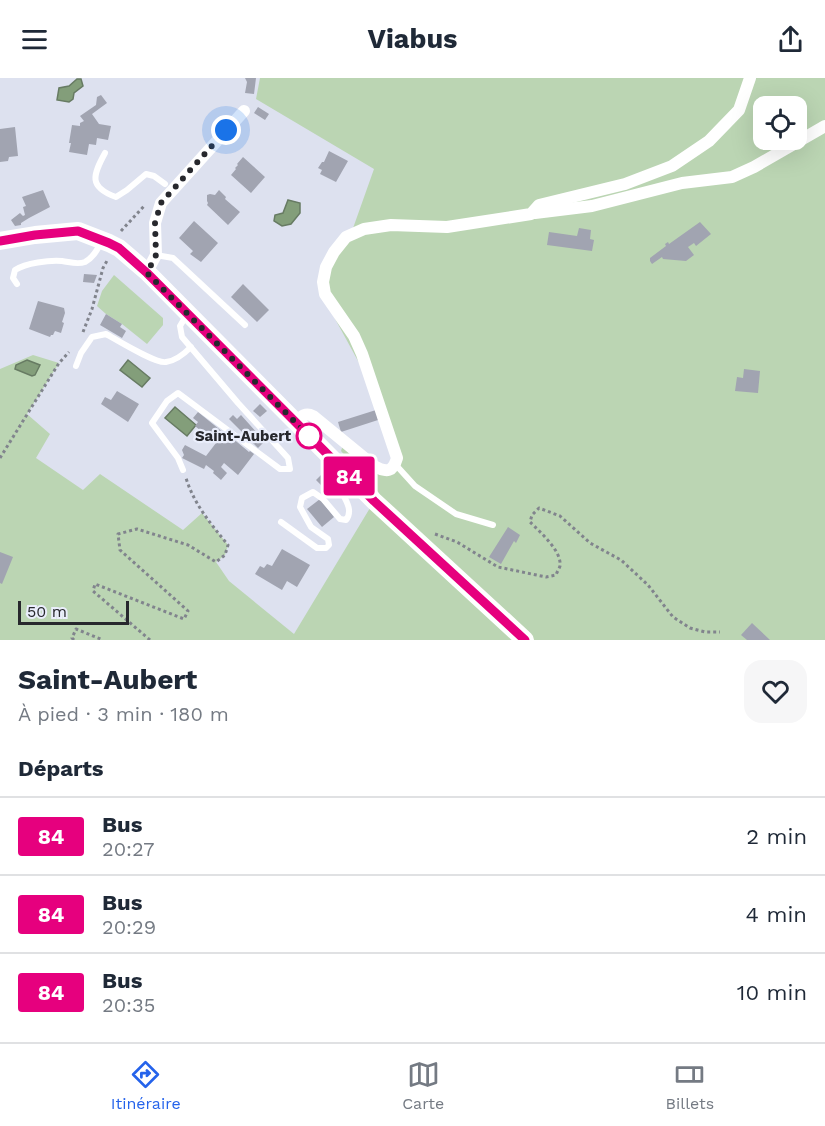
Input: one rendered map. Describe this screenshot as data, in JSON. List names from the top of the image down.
{
  "places": ["Saint-Aubert"],
  "lines": ["bus line 84"],
  "scale_bar": "50 m",
  "page": {
    "header": "Viabus",
    "on_map": "84",
    "scale": "50 m",
    "heading": [
      ["Saint-Aubert", "À pied · 3 min · 180 m"],
      "Départs"
    ],
    "list": [
      {
        "mark": "84",
        "name": "Bus",
        "note": "20:27",
        "value": "2 min"
      },
      {
        "mark": "84",
        "name": "Bus",
        "note": "20:29",
        "value": "4 min"
      },
      {
        "mark": "84",
        "name": "Bus",
        "note": "20:35",
        "value": "10 min"
      }
    ],
    "tabs": ["Itinéraire", "Carte", "Billets"]
  }
}
